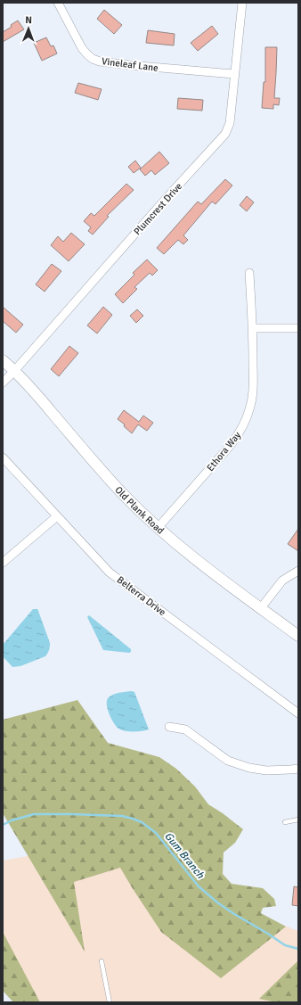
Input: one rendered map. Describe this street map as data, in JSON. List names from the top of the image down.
{
  "streets": {
    "street": [
      "Vineleaf Lane",
      "Plumcrest Drive",
      "Ethora Way",
      "Old Plank Road",
      "Belterra Drive"
    ]
  },
  "crossings": [
    ["Vineleaf Lane", "Plumcrest Drive"],
    ["Plumcrest Drive", "Old Plank Road"],
    ["Ethora Way", "Old Plank Road"]
  ],
  "water": ["Gum Branch"],
  "north": "top"
}
